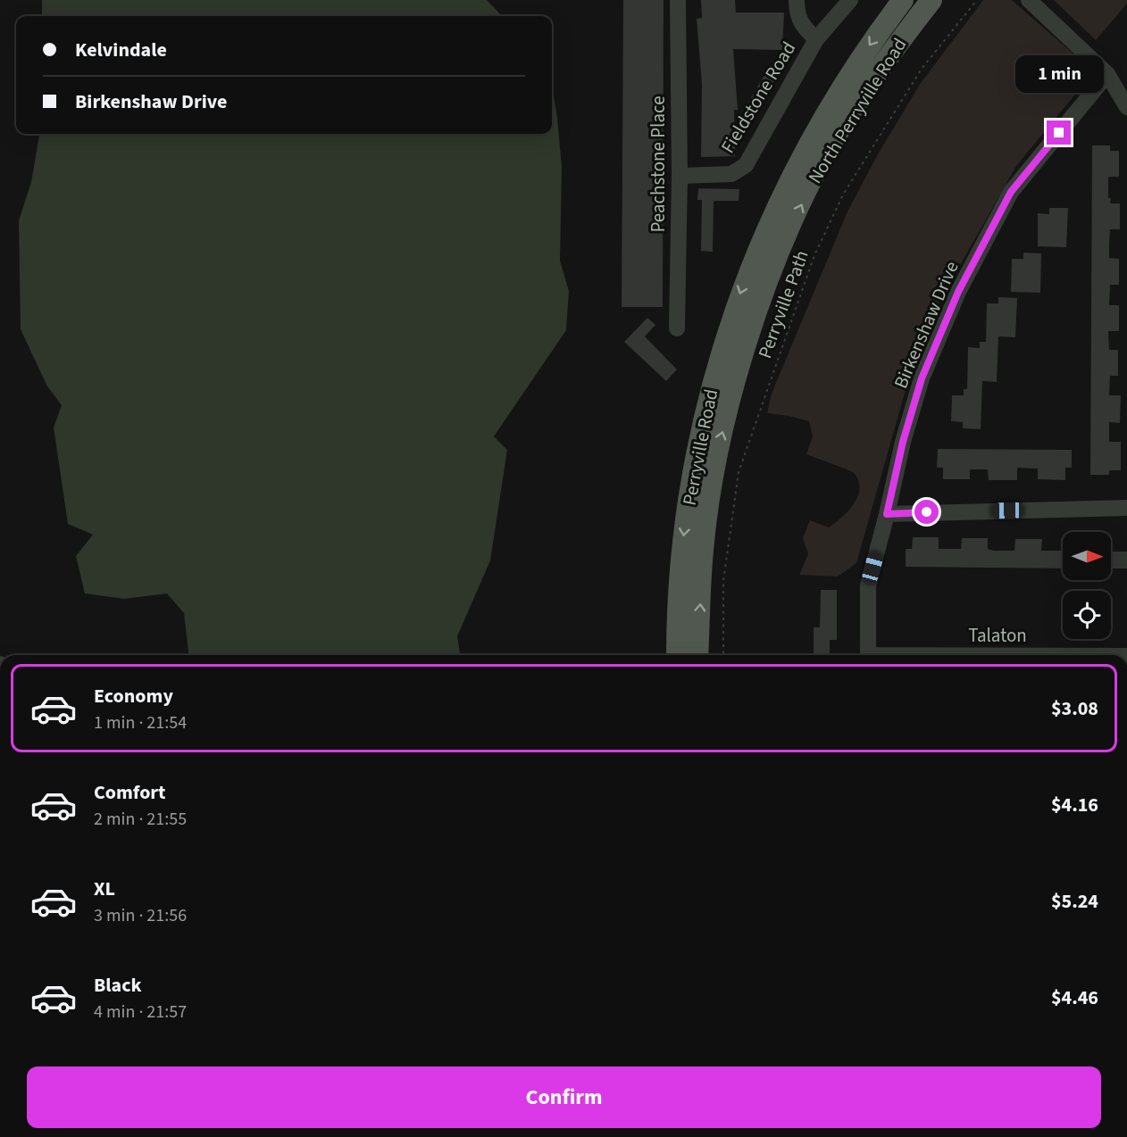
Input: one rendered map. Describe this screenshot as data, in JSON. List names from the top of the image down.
{
  "streets": {
    "main road": ["North Perryville Road", "Perryville Road"],
    "street": ["Fieldstone Road", "Peachstone Place", "Birkenshaw Drive"],
    "path": ["Perryville Path"]
  },
  "crossings": [
    ["Fieldstone Road", "Peachstone Place"],
    ["North Perryville Road", "Perryville Road"]
  ],
  "north": "right",
  "page": {
    "banner": ["Kelvindale", "Birkenshaw Drive"],
    "bubble": "1 min",
    "list": [
      {
        "name": "Economy",
        "note": "1 min · 21:54",
        "value": "$3.08"
      },
      {
        "name": "Comfort",
        "note": "2 min · 21:55",
        "value": "$4.16"
      },
      {
        "name": "XL",
        "note": "3 min · 21:56",
        "value": "$5.24"
      },
      {
        "name": "Black",
        "note": "4 min · 21:57",
        "value": "$4.46"
      }
    ],
    "buttons": "Confirm"
  }
}
